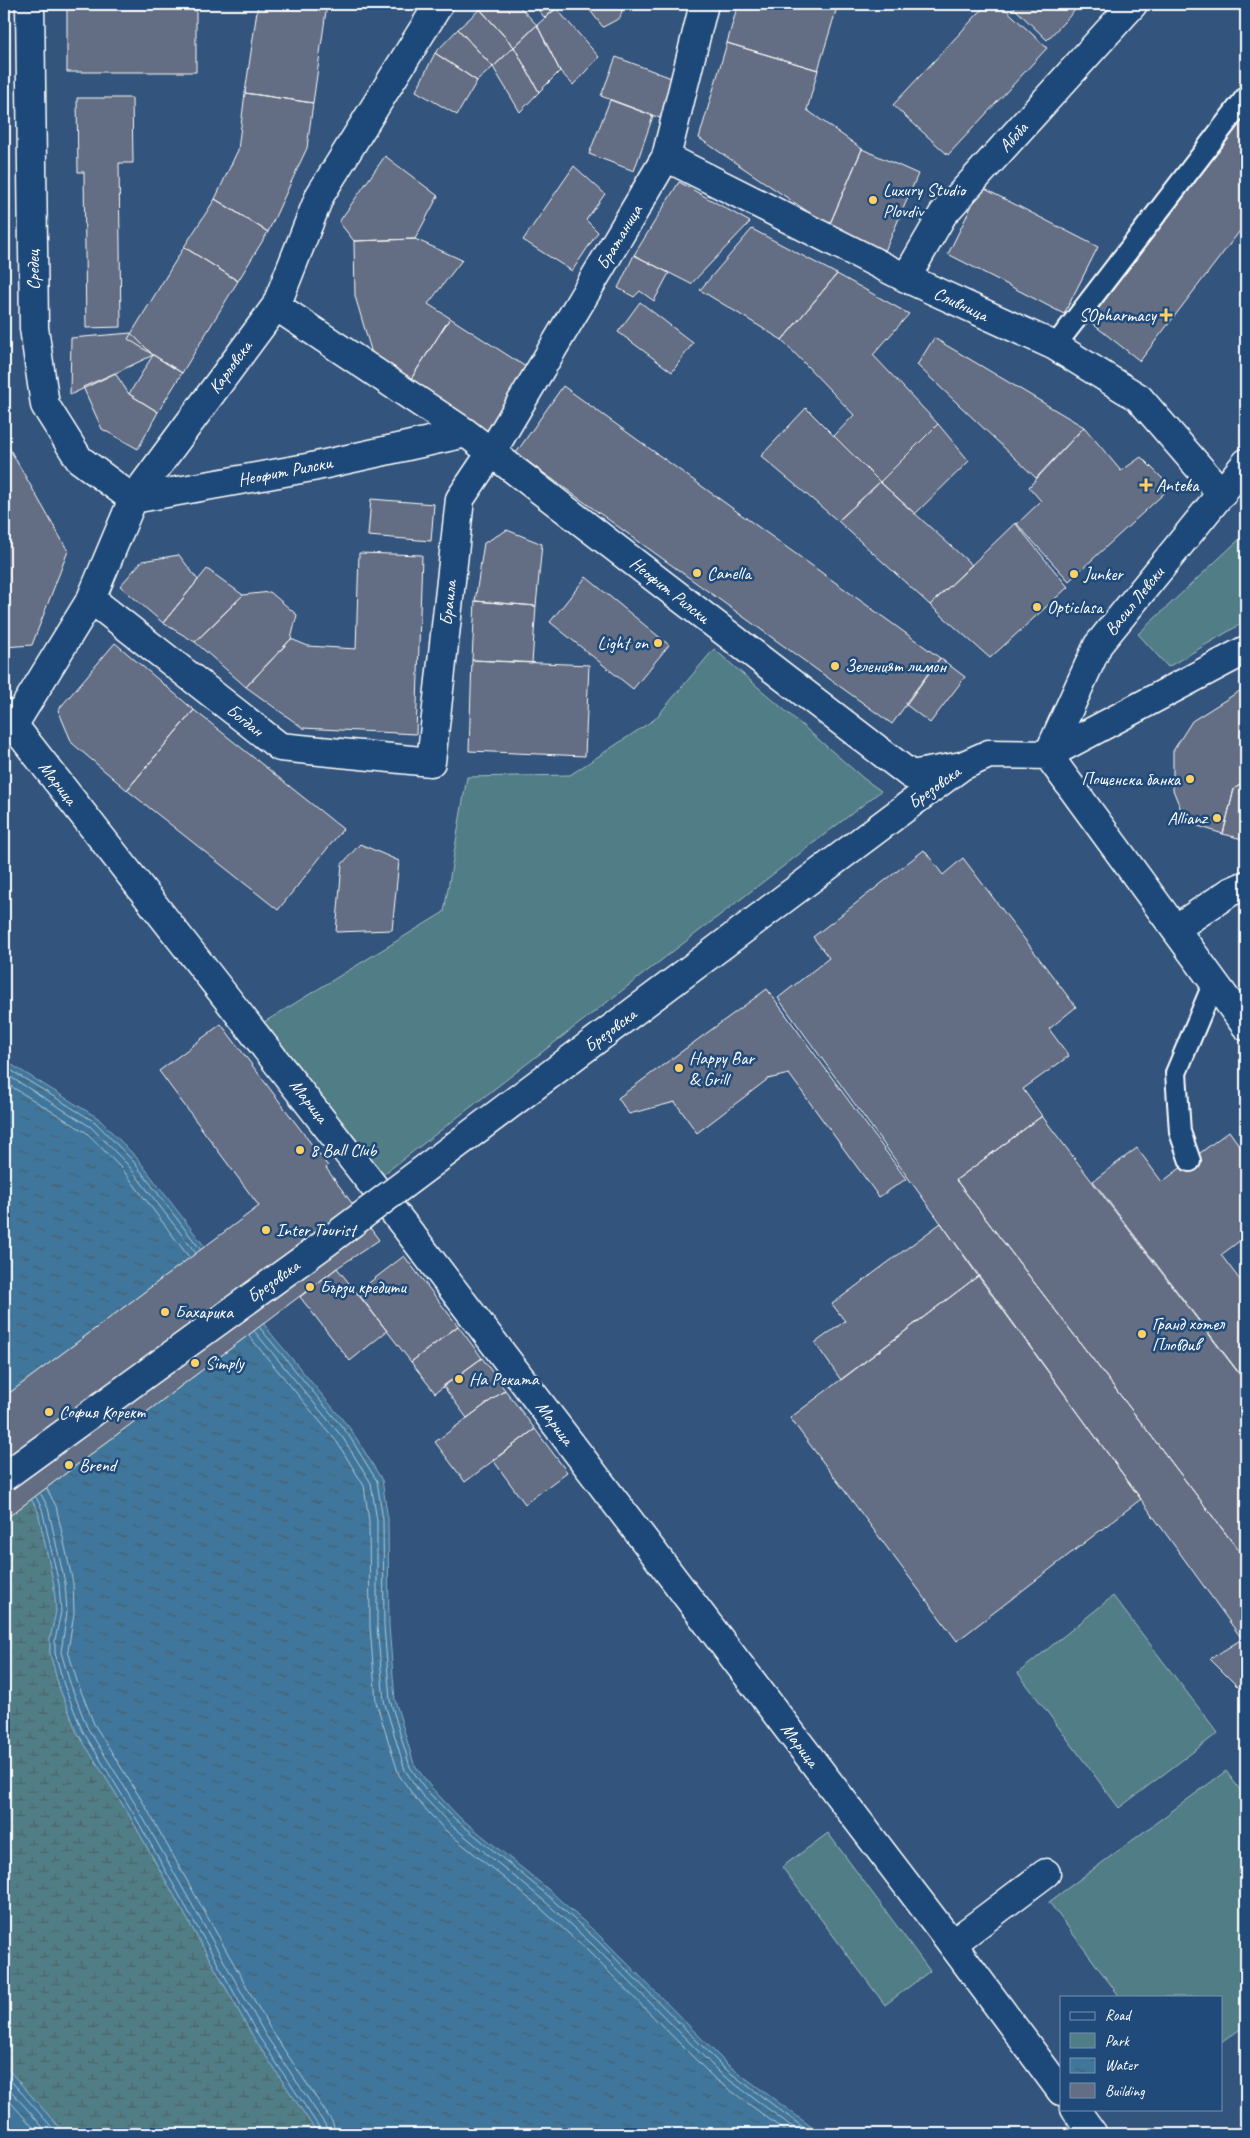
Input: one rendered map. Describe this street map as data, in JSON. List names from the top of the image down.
{
  "streets": {
    "street": [
      "Абоба",
      "Братаница",
      "Средец",
      "Сливница",
      "Карловска",
      "Неофит Рилски",
      "Васил Левски",
      "Браила",
      "Богдан",
      "Марица",
      "Брезовска"
    ]
  },
  "crossings": [
    ["Абоба", "Сливница"],
    ["Братаница", "Сливница"],
    ["Братаница", "Неофит Рилски"],
    ["Братаница", "Браила"],
    ["Средец", "Карловска"],
    ["Средец", "Неофит Рилски"],
    ["Сливница", "Васил Левски"],
    ["Карловска", "Неофит Рилски"],
    ["Карловска", "Богдан"],
    ["Карловска", "Марица"],
    ["Неофит Рилски", "Браила"],
    ["Неофит Рилски", "Брезовска"],
    ["Васил Левски", "Брезовска"],
    ["Браила", "Богдан"]
  ],
  "places": {
    "other": [
      "Luxury Studio Plovdiv",
      "Canella",
      "Junker",
      "Opticlasa",
      "Light on",
      "Зеленият лимон",
      "Пощенска банка",
      "Allianz",
      "Happy Bar & Grill",
      "8 Ball Club",
      "Inter Tourist",
      "Бързи кредити",
      "Бахарика",
      "Гранд хотел Пловдив",
      "Simply",
      "На Реката",
      "София Корект",
      "Brend"
    ],
    "health": ["SOpharmacy", "Anteka"]
  },
  "legend": [
    "Road",
    "Park",
    "Water",
    "Building"
  ]
}
